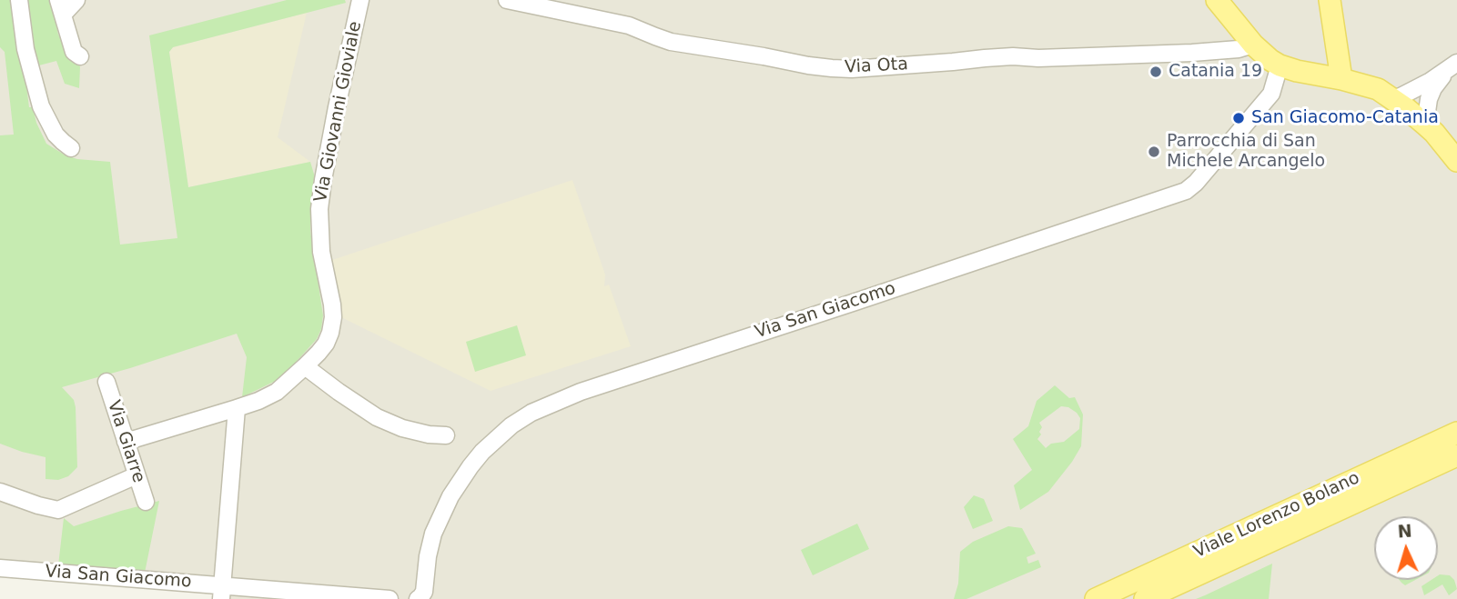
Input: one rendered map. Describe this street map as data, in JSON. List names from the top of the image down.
{
  "streets": {
    "main road": ["Viale Lorenzo Bolano"],
    "street": [
      "Via Ota",
      "Via Giovanni Gioviale",
      "Via San Giacomo",
      "Via Giarre"
    ]
  },
  "crossings": [
    ["Via Giovanni Gioviale", "Via Giarre"]
  ],
  "places": ["Catania 19", "San Giacomo-Catania", "Parrocchia di San Michele Arcangelo"],
  "north": "top"
}
